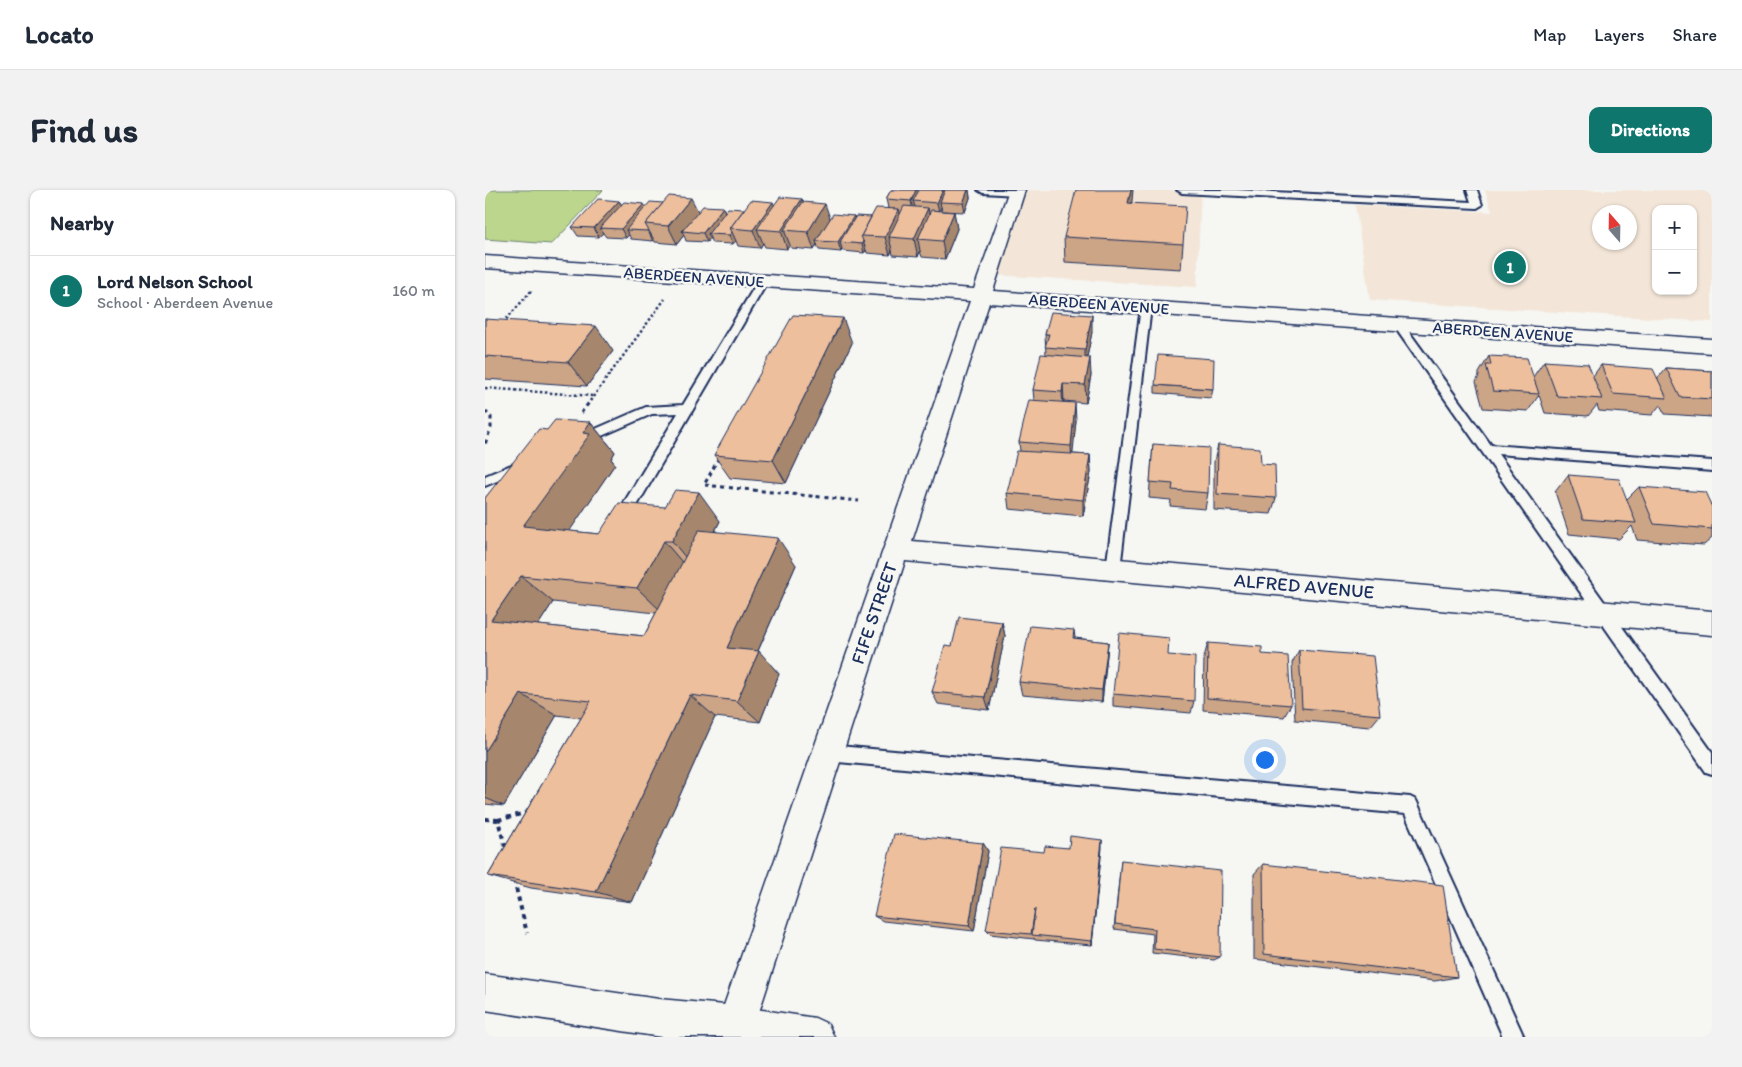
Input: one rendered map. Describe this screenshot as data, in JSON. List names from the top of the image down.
{
  "streets": {
    "street": ["ABERDEEN AVENUE", "ALFRED AVENUE", "FIFE STREET"]
  },
  "crossings": [
    ["ABERDEEN AVENUE", "FIFE STREET"],
    ["ALFRED AVENUE", "FIFE STREET"]
  ],
  "north": "top",
  "page": {
    "header": "Locato",
    "nav": ["Map", "Layers", "Share"],
    "buttons": "Directions",
    "title": "Find us",
    "heading": "Nearby",
    "map_buttons": ["+", "−"],
    "pins": "1",
    "list": [
      {
        "mark": "1",
        "name": "Lord Nelson School",
        "note": "School · Aberdeen Avenue",
        "value": "160 m"
      }
    ]
  }
}
